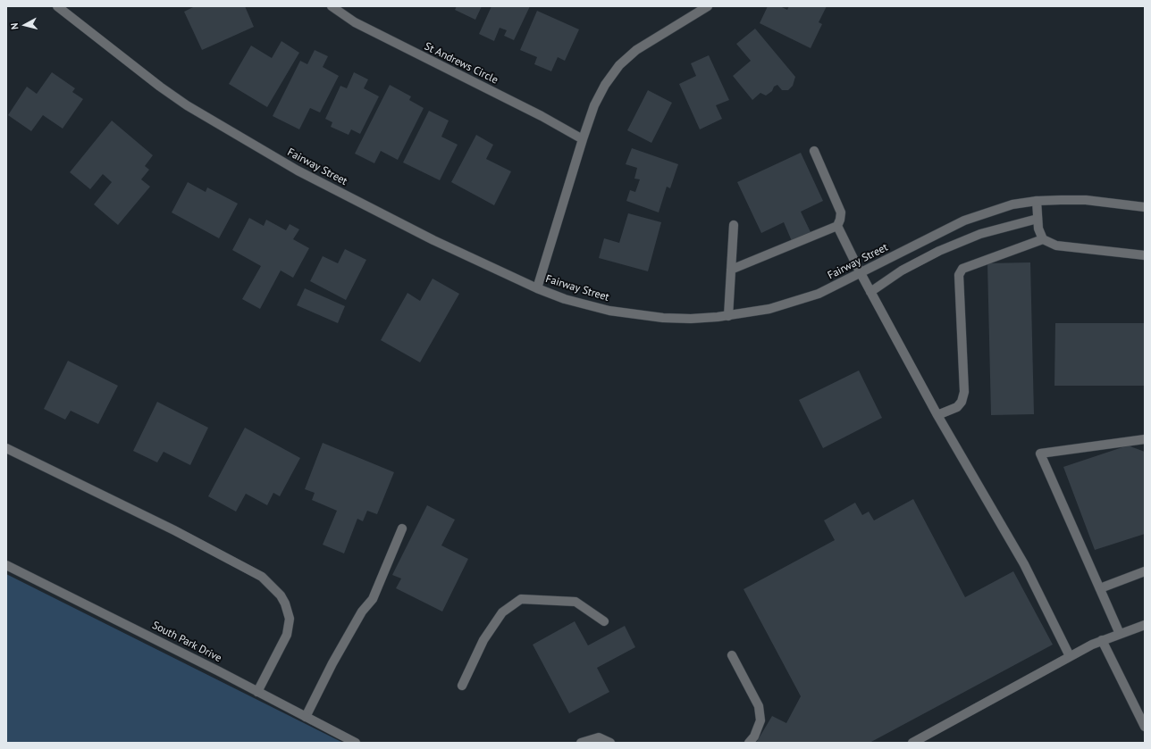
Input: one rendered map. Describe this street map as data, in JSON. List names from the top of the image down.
{
  "streets": {
    "street": ["St Andrews Circle", "Fairway Street", "South Park Drive"]
  },
  "north": "left"
}
